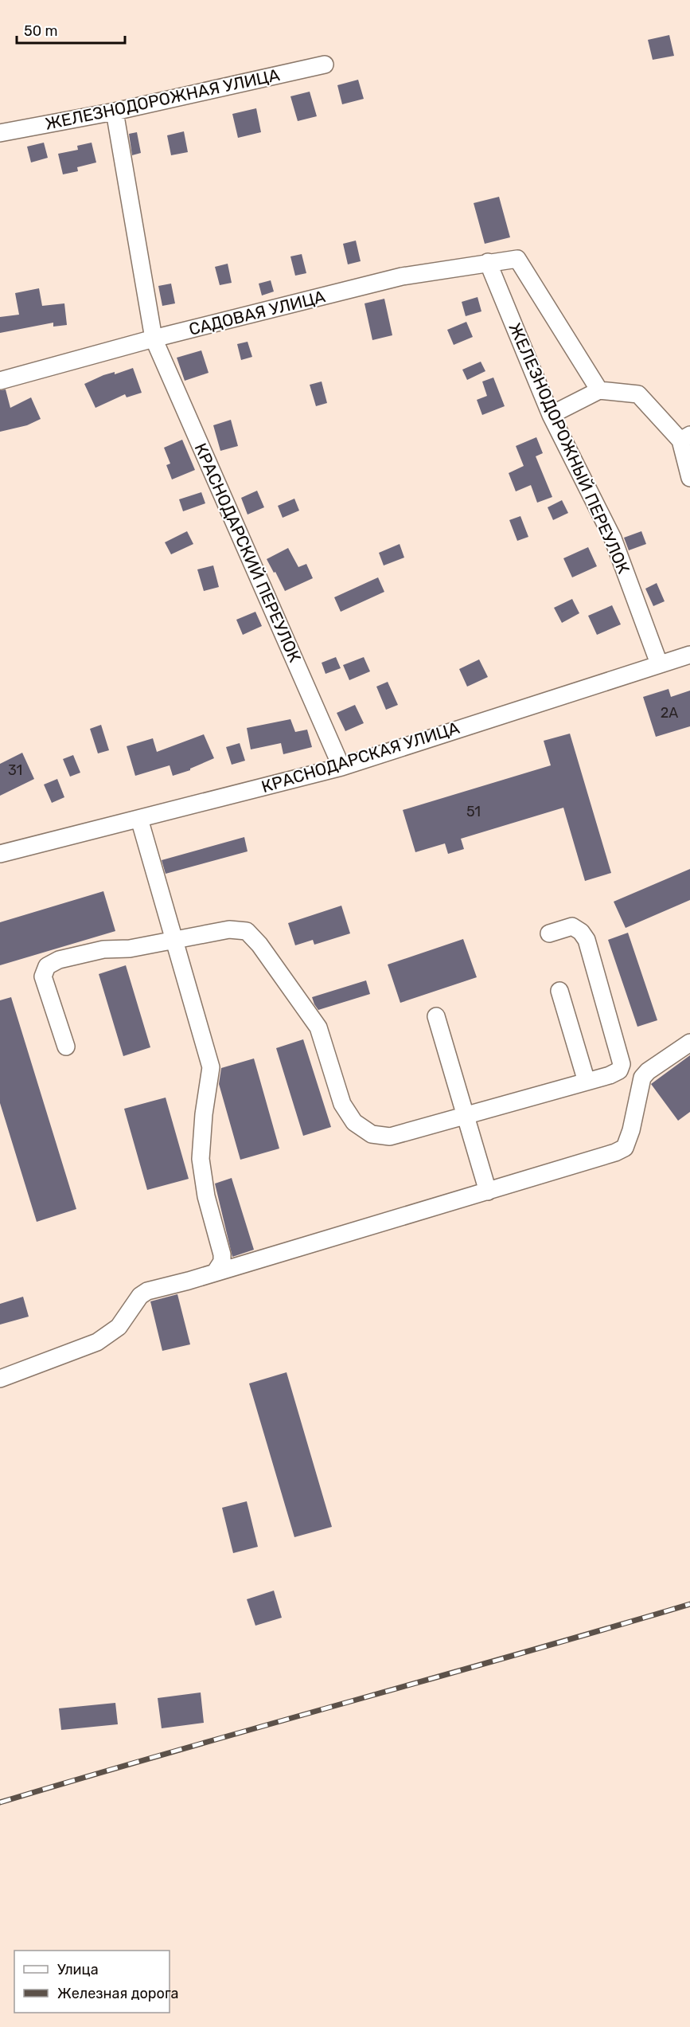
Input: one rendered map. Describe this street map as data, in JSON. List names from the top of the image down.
{
  "streets": {
    "street": [
      "ЖЕЛЕЗНОДОРОЖНАЯ УЛИЦА",
      "САДОВАЯ УЛИЦА",
      "ЖЕЛЕЗНОДОРОЖНЫЙ ПЕРЕУЛОК",
      "КРАСНОДАРСКИЙ ПЕРЕУЛОК",
      "КРАСНОДАРСКАЯ УЛИЦА"
    ]
  },
  "crossings": [
    ["ЖЕЛЕЗНОДОРОЖНАЯ УЛИЦА", "КРАСНОДАРСКИЙ ПЕРЕУЛОК"],
    ["САДОВАЯ УЛИЦА", "ЖЕЛЕЗНОДОРОЖНЫЙ ПЕРЕУЛОК"],
    ["САДОВАЯ УЛИЦА", "КРАСНОДАРСКИЙ ПЕРЕУЛОК"],
    ["ЖЕЛЕЗНОДОРОЖНЫЙ ПЕРЕУЛОК", "КРАСНОДАРСКАЯ УЛИЦА"],
    ["КРАСНОДАРСКИЙ ПЕРЕУЛОК", "КРАСНОДАРСКАЯ УЛИЦА"]
  ],
  "house_numbers": ["2А", "31", "51"],
  "legend": ["Улица", "Железная дорога"],
  "scale_bar": "50 m"
}
